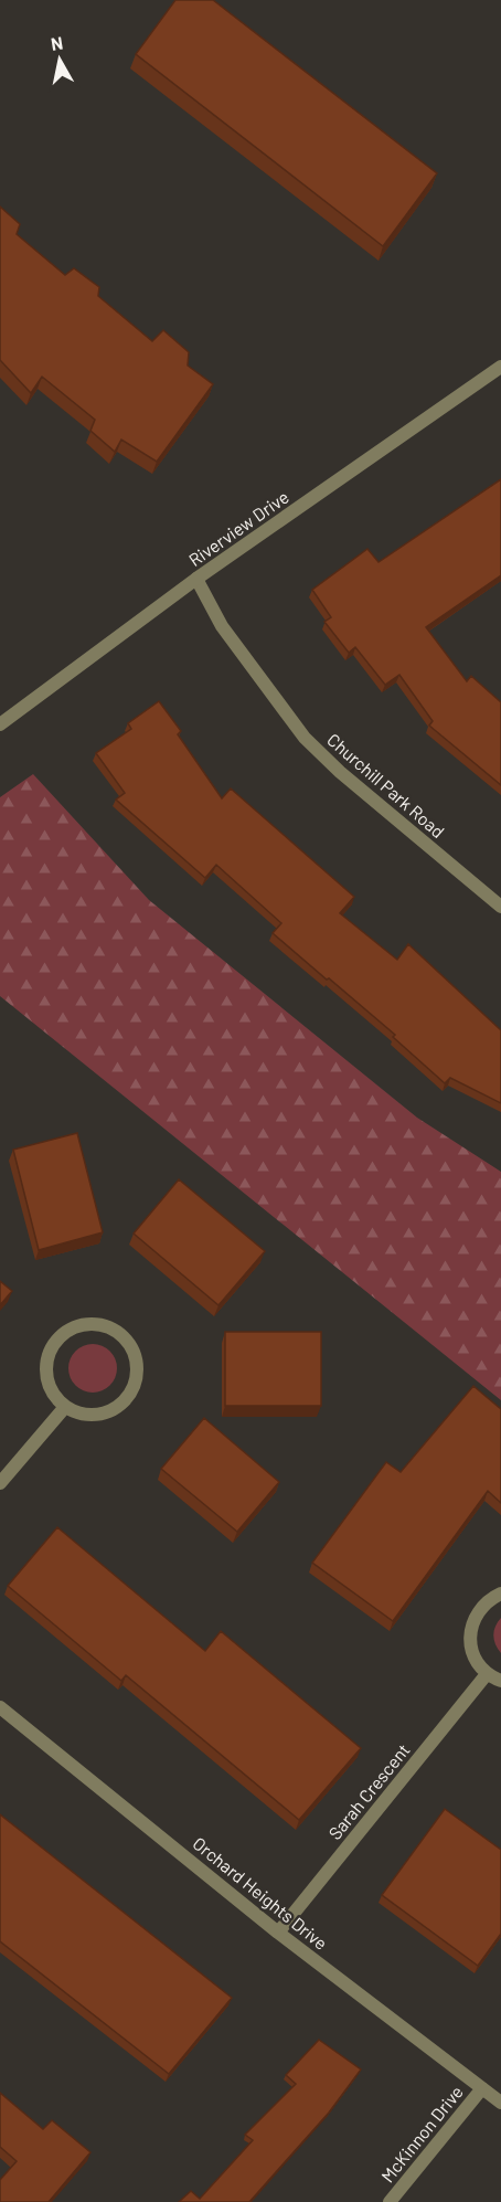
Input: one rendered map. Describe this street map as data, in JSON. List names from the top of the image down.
{
  "streets": {
    "street": [
      "Riverview Drive",
      "Churchill Park Road",
      "Sarah Crescent",
      "Orchard Heights Drive",
      "McKinnon Drive"
    ]
  },
  "crossings": [
    ["Riverview Drive", "Churchill Park Road"],
    ["Sarah Crescent", "Orchard Heights Drive"],
    ["Orchard Heights Drive", "McKinnon Drive"]
  ],
  "north": "top"
}
